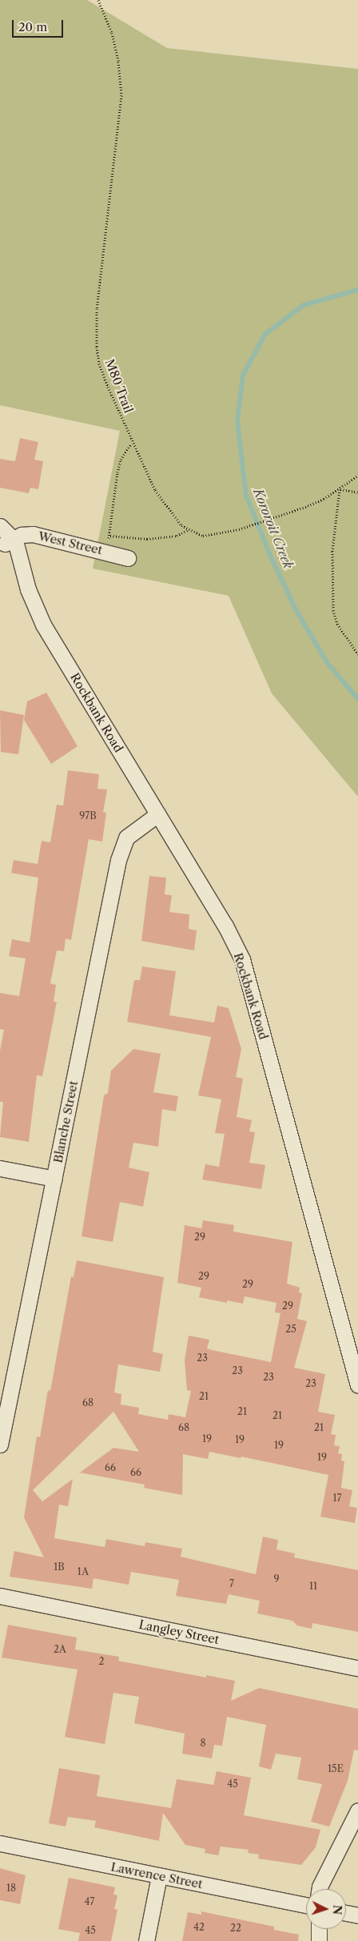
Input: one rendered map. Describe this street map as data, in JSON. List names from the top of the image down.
{
  "streets": {
    "street": [
      "West Street",
      "Rockbank Road",
      "Blanche Street",
      "Langley Street",
      "Lawrence Street"
    ],
    "path": ["M80 Trail"]
  },
  "crossings": [
    ["West Street", "Rockbank Road"],
    ["Rockbank Road", "Blanche Street"]
  ],
  "water": ["Kororoit Creek"],
  "house_numbers": [
    "97B",
    "29",
    "29",
    "29",
    "29",
    "25",
    "23",
    "23",
    "23",
    "23",
    "21",
    "68",
    "21",
    "21",
    "68",
    "21",
    "19",
    "19",
    "19",
    "19",
    "66",
    "66",
    "17",
    "1B",
    "1A",
    "9",
    "7",
    "11",
    "2A",
    "2",
    "8",
    "15E",
    "45",
    "18",
    "47",
    "42",
    "22",
    "45"
  ],
  "scale_bar": "20 m",
  "north": "right"
}
